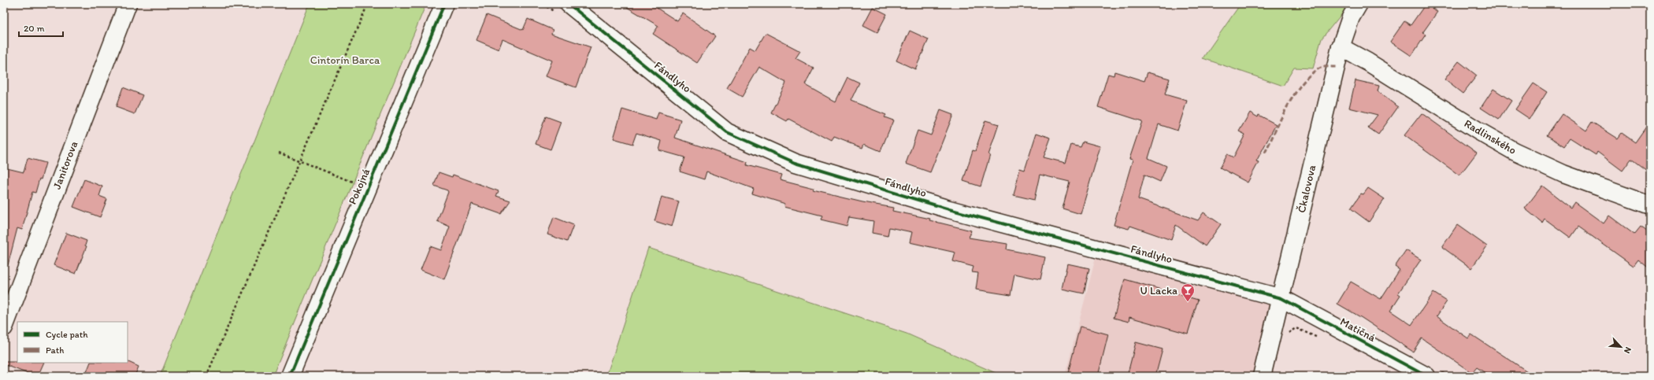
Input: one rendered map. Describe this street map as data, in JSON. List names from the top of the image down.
{
  "streets": {
    "street": [
      "Fándlyho",
      "Radlinského",
      "Janitorova",
      "Pokojná",
      "Čkalovova",
      "Matičná"
    ]
  },
  "crossings": [
    ["Fándlyho", "Čkalovova"],
    ["Fándlyho", "Matičná"],
    ["Radlinského", "Čkalovova"],
    ["Čkalovova", "Matičná"]
  ],
  "parks": ["Cintorín Barca"],
  "places": {
    "bar": ["U Lacka"]
  },
  "legend": ["Cycle path", "Path"],
  "scale_bar": "20 m",
  "north": "bottom right"
}
